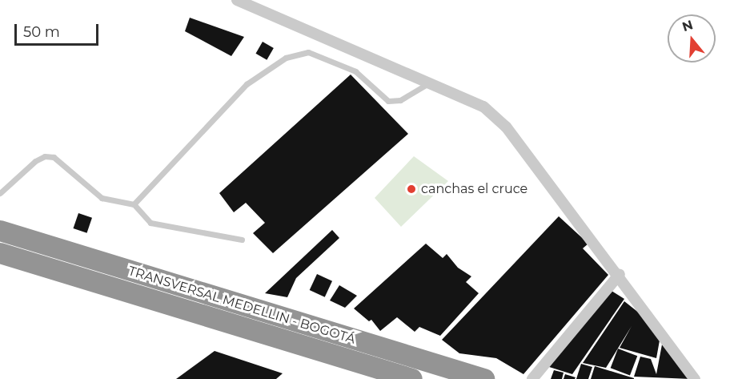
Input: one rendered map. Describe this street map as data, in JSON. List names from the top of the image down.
{
  "streets": {
    "highway": ["TRANSVERSAL MEDELLIN - BOGOTÁ"]
  },
  "places": ["canchas el cruce"],
  "scale_bar": "50 m",
  "north": "top"
}
